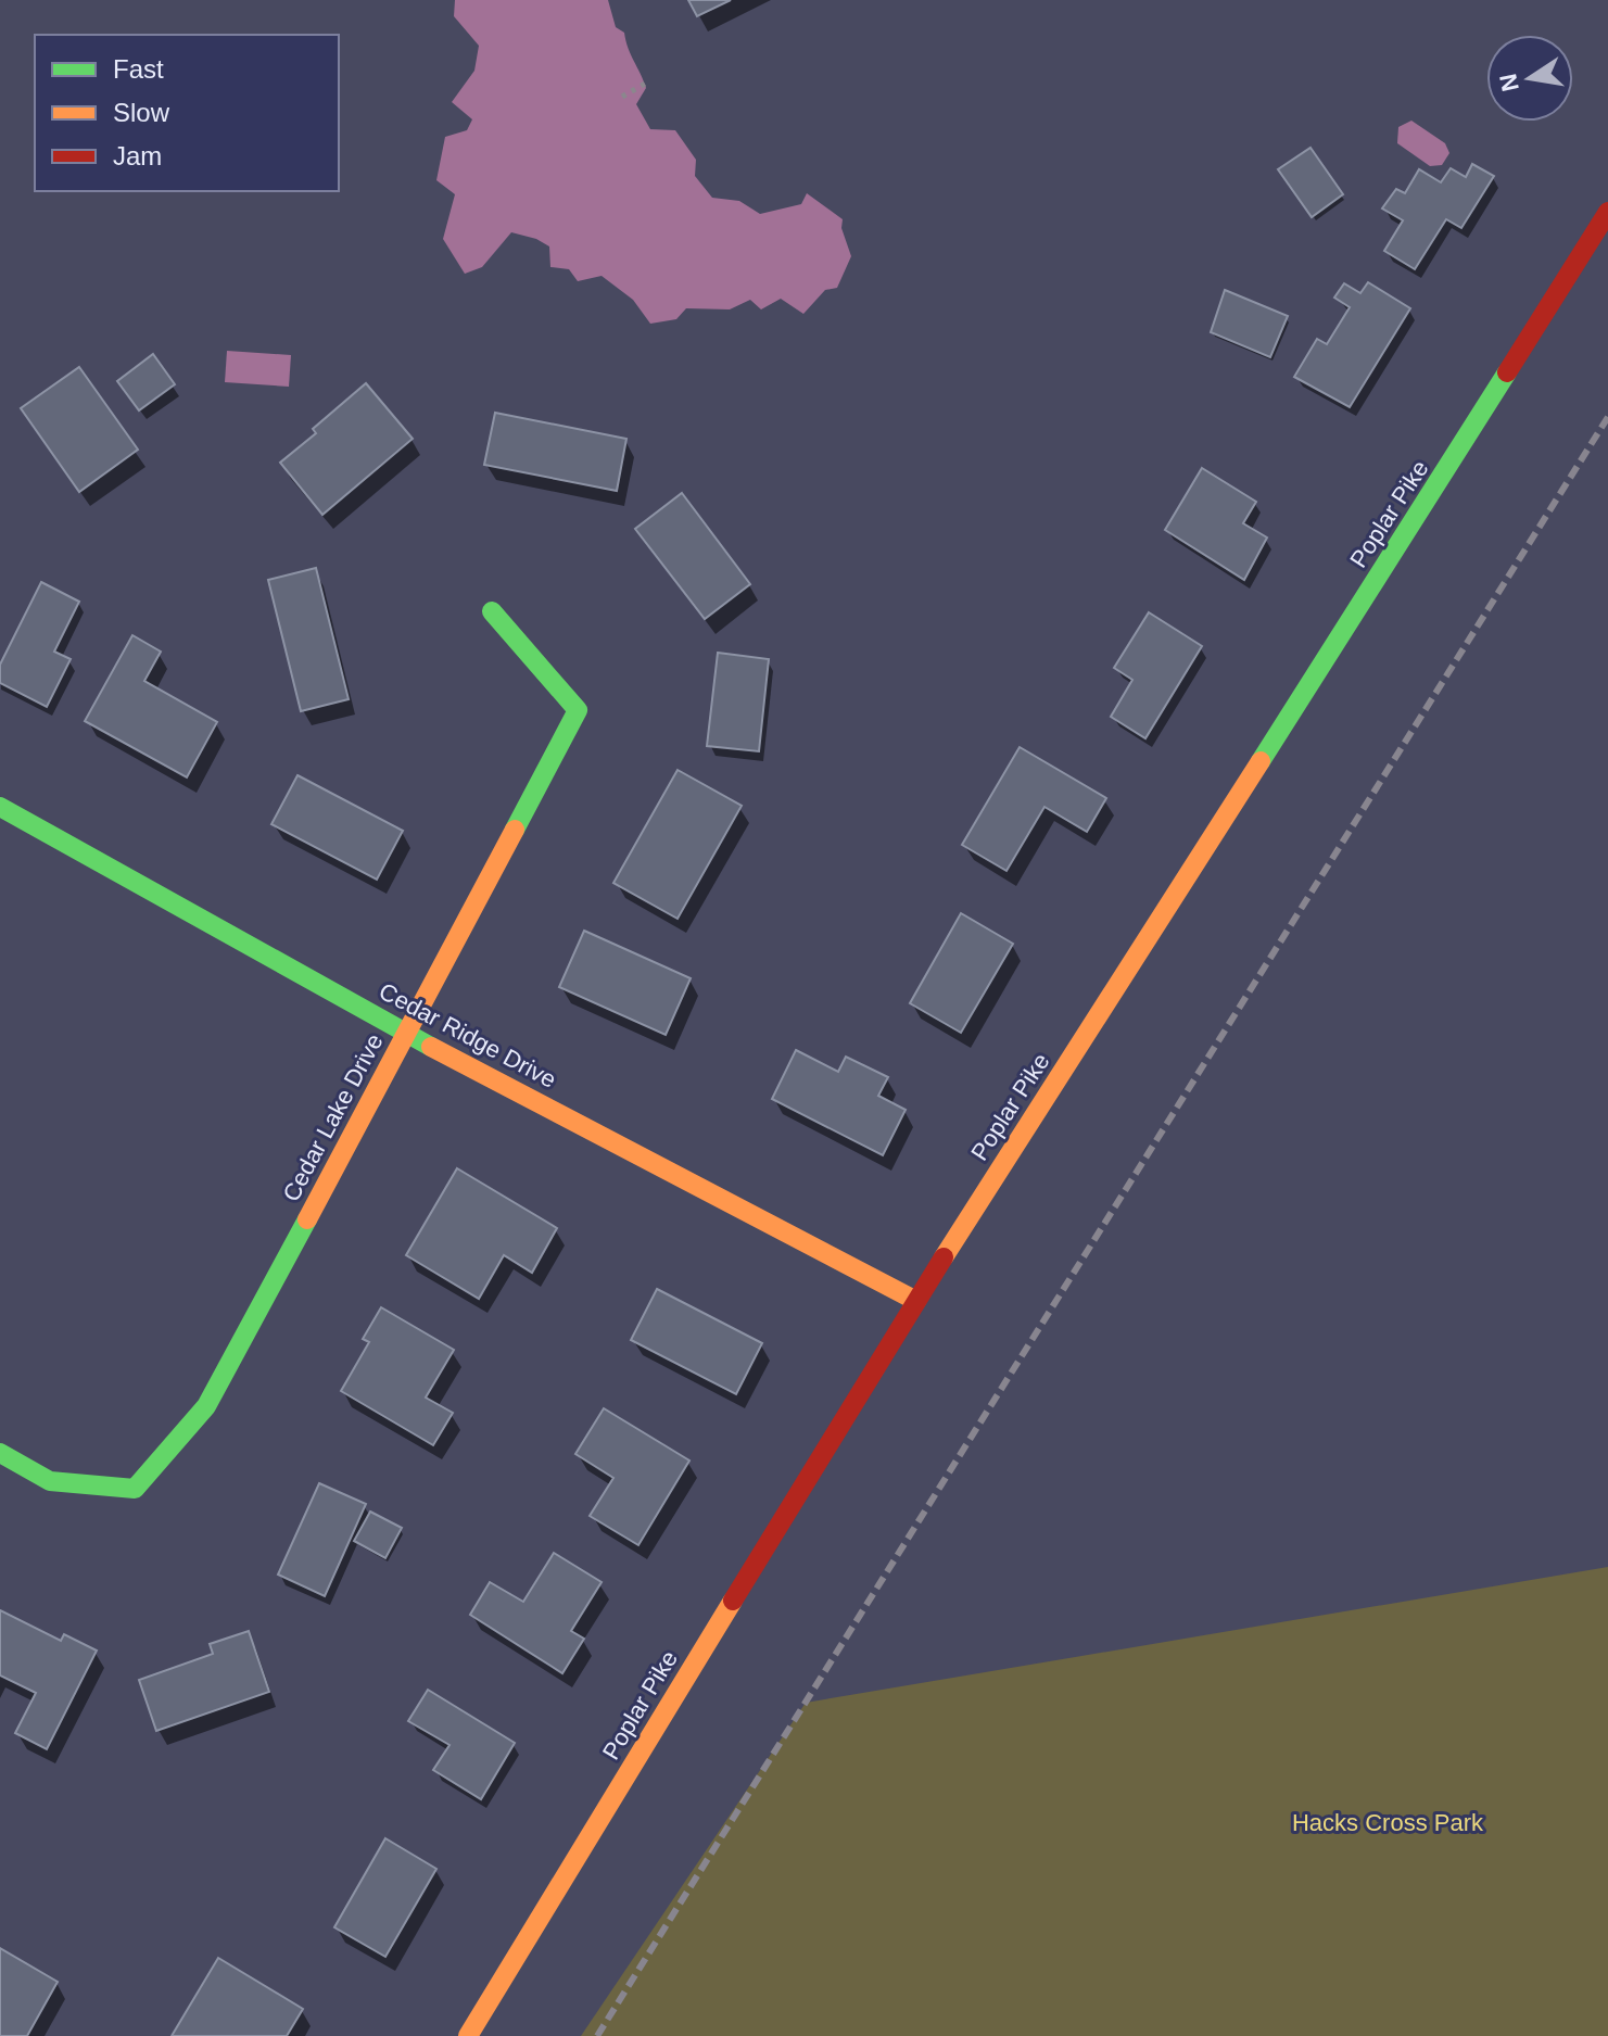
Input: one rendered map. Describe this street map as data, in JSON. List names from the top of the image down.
{
  "streets": {
    "street": ["Poplar Pike", "Cedar Ridge Drive", "Cedar Lake Drive"]
  },
  "crossings": [
    ["Poplar Pike", "Cedar Ridge Drive"],
    ["Cedar Ridge Drive", "Cedar Lake Drive"]
  ],
  "parks": ["Hacks Cross Park"],
  "legend": ["Fast", "Slow", "Jam"],
  "north": "left"
}
